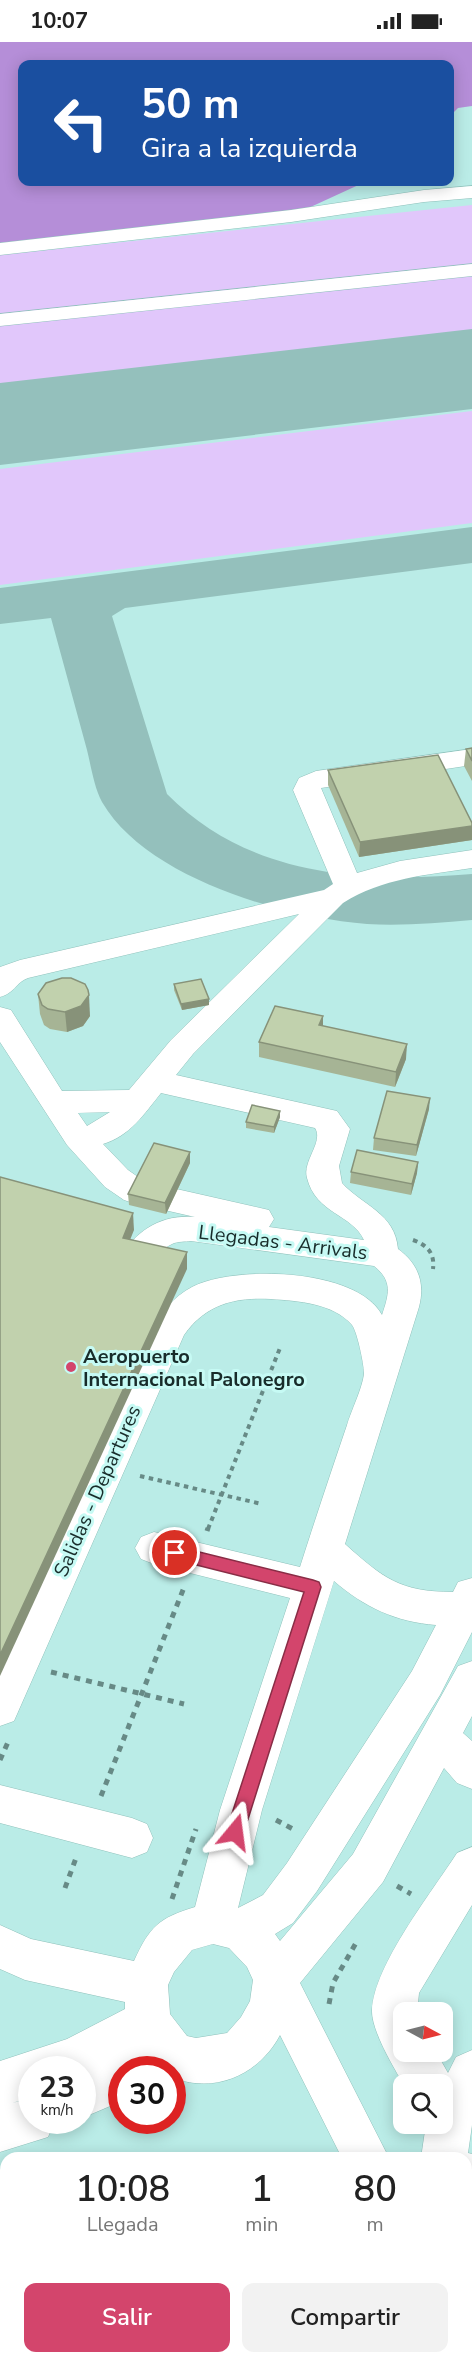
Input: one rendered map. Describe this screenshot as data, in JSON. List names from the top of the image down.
{
  "streets": {
    "street": ["Llegadas - Arrivals", "Salidas - Departures"]
  },
  "crossings": [
    ["Llegadas - Arrivals", "Salidas - Departures"]
  ],
  "places": ["Aeropuerto Internacional Palonegro"],
  "north": "right",
  "page": {
    "status": "10:07",
    "turn": ["50 m", "Gira a la izquierda"],
    "speed": "23 km/h",
    "limit": "30",
    "eta": [
      "10:08",
      "Llegada",
      "1",
      "min",
      "80",
      "m"
    ],
    "buttons": ["Salir", "Compartir"]
  }
}
